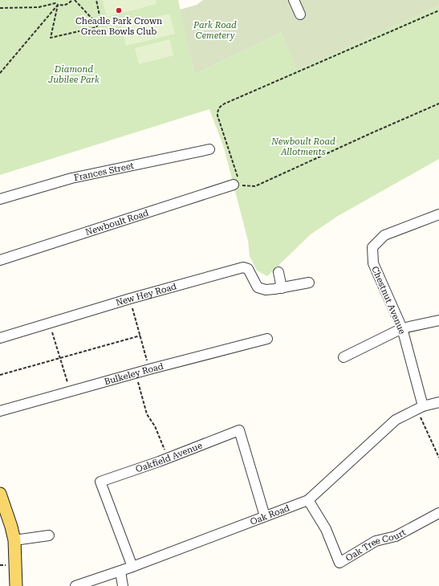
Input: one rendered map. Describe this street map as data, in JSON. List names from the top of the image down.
{
  "streets": {
    "street": [
      "Frances Street",
      "Newboult Road",
      "New Hey Road",
      "Chestnut Avenue",
      "Bulkeley Road",
      "Oakfield Avenue",
      "Oak Road",
      "Oak Tree Court"
    ]
  },
  "crossings": [
    ["Chestnut Avenue", "Oak Road"],
    ["Oakfield Avenue", "Oak Road"],
    ["Oak Road", "Oak Tree Court"]
  ],
  "parks": ["Park Road Cemetery", "Diamond Jubilee Park", "Newboult Road Allotments"],
  "places": ["Cheadle Park Crown Green Bowls Club"]
}
